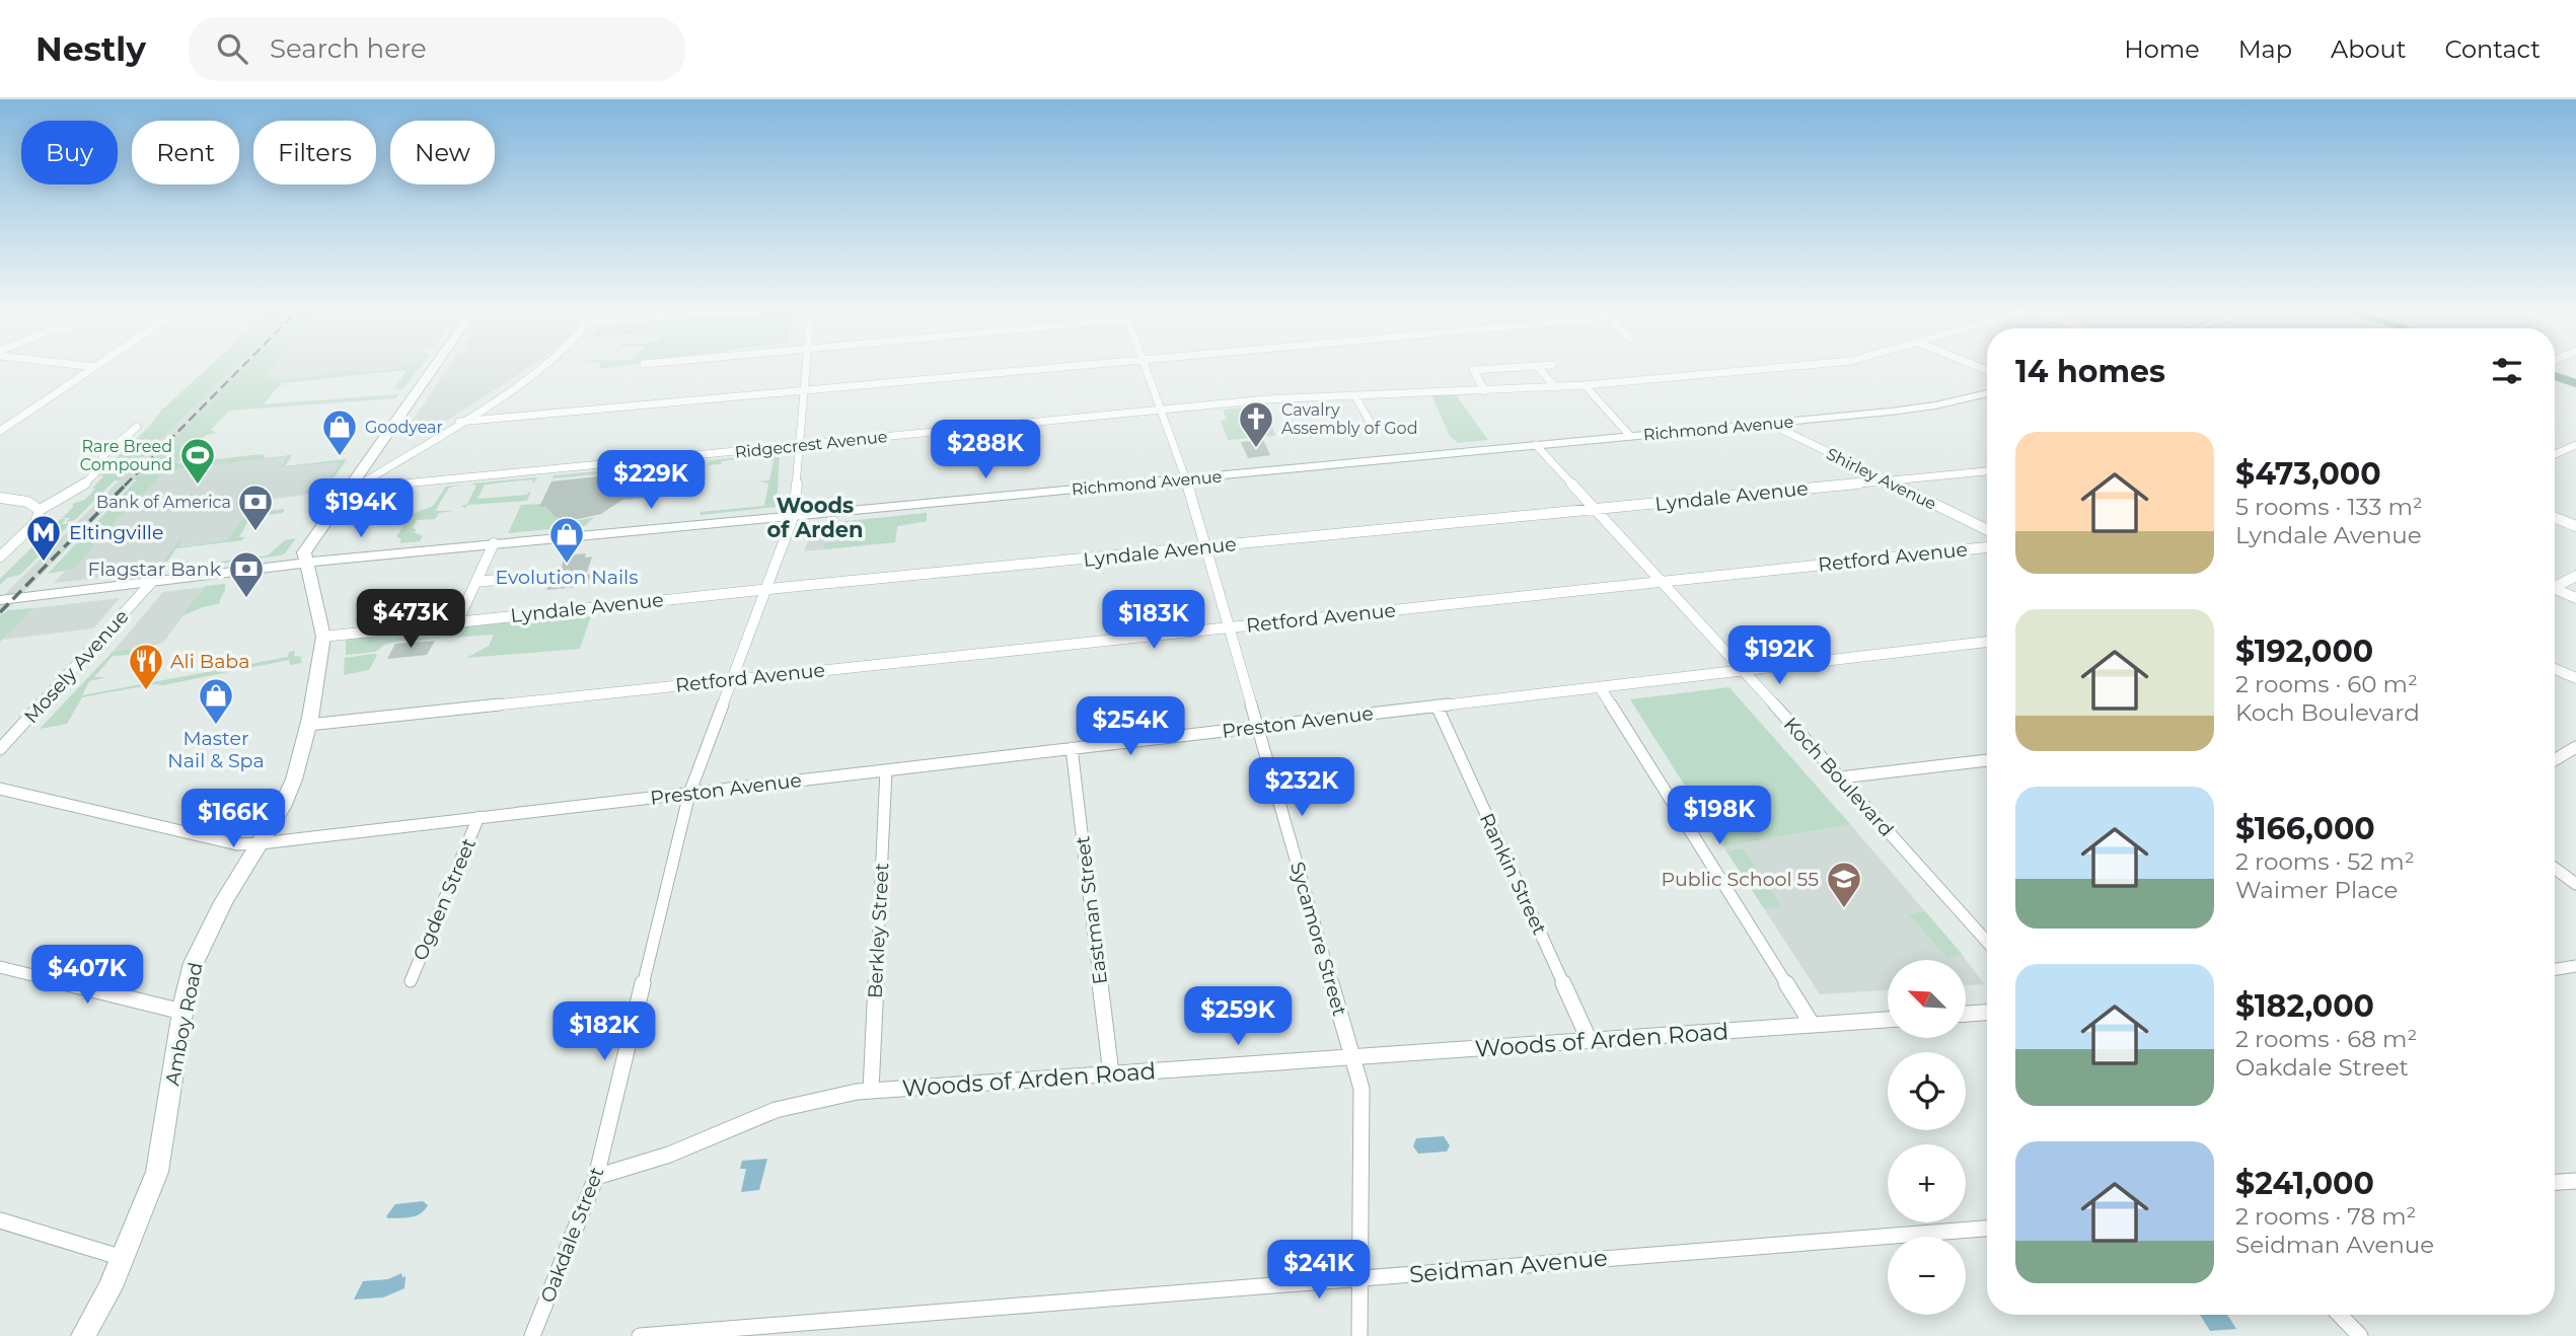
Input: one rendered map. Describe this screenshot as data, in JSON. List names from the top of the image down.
{
  "streets": {
    "main road": ["Richmond Avenue", "Amboy Road"],
    "street": [
      "Ridgecrest Avenue",
      "Shirley Avenue",
      "Lyndale Avenue",
      "Retford Avenue",
      "Mosely Avenue",
      "Preston Avenue",
      "Koch Boulevard",
      "Rankin Street",
      "Ogden Street",
      "Eastman Street",
      "Berkley Street",
      "Sycamore Street",
      "Woods of Arden Road",
      "Oakdale Street",
      "Seidman Avenue"
    ]
  },
  "crossings": [
    ["Richmond Avenue", "Shirley Avenue"],
    ["Richmond Avenue", "Mosely Avenue"],
    ["Richmond Avenue", "Koch Boulevard"],
    ["Richmond Avenue", "Sycamore Street"],
    ["Richmond Avenue", "Amboy Road"],
    ["Richmond Avenue", "Oakdale Street"],
    ["Ridgecrest Avenue", "Sycamore Street"],
    ["Ridgecrest Avenue", "Oakdale Street"],
    ["Shirley Avenue", "Lyndale Avenue"],
    ["Lyndale Avenue", "Koch Boulevard"],
    ["Lyndale Avenue", "Sycamore Street"],
    ["Lyndale Avenue", "Amboy Road"],
    ["Lyndale Avenue", "Oakdale Street"],
    ["Retford Avenue", "Koch Boulevard"],
    ["Retford Avenue", "Sycamore Street"],
    ["Retford Avenue", "Amboy Road"],
    ["Retford Avenue", "Oakdale Street"],
    ["Preston Avenue", "Koch Boulevard"],
    ["Preston Avenue", "Rankin Street"],
    ["Preston Avenue", "Ogden Street"],
    ["Preston Avenue", "Eastman Street"],
    ["Preston Avenue", "Berkley Street"],
    ["Preston Avenue", "Sycamore Street"],
    ["Preston Avenue", "Amboy Road"],
    ["Preston Avenue", "Oakdale Street"],
    ["Rankin Street", "Woods of Arden Road"],
    ["Eastman Street", "Woods of Arden Road"],
    ["Berkley Street", "Woods of Arden Road"],
    ["Sycamore Street", "Woods of Arden Road"],
    ["Sycamore Street", "Seidman Avenue"],
    ["Woods of Arden Road", "Oakdale Street"]
  ],
  "districts": ["Woods of Arden"],
  "places": {
    "church": ["Cavalry Assembly of God"],
    "shop": ["Goodyear", "Evolution Nails", "Master Nail & Spa"],
    "sports": ["Rare Breed Compound"],
    "bank": ["Bank of America", "Flagstar Bank"],
    "metro station": ["Eltingville"],
    "restaurant": ["Ali Baba"],
    "school or university": ["Public School 55"]
  },
  "north": "top left",
  "page": {
    "header": "Nestly",
    "search": "Search here",
    "nav": [
      "Home",
      "Map",
      "About",
      "Contact"
    ],
    "chip": [
      "Buy",
      "Rent",
      "Filters",
      "New"
    ],
    "heading": "14 homes",
    "list": [
      {
        "name": "$473,000",
        "note": "5 rooms · 133 m² · Lyndale Avenue"
      },
      {
        "name": "$192,000",
        "note": "2 rooms · 60 m² · Koch Boulevard"
      },
      {
        "name": "$166,000",
        "note": "2 rooms · 52 m² · Waimer Place"
      },
      {
        "name": "$182,000",
        "note": "2 rooms · 68 m² · Oakdale Street"
      },
      {
        "name": "$241,000",
        "note": "2 rooms · 78 m² · Seidman Avenue"
      }
    ],
    "price": [
      "$288K",
      "$229K",
      "$194K",
      "$473K",
      "$183K",
      "$192K",
      "$254K",
      "$232K",
      "$198K",
      "$166K",
      "$407K",
      "$259K",
      "$182K",
      "$241K"
    ],
    "map_buttons": ["+", "−"]
  }
}
